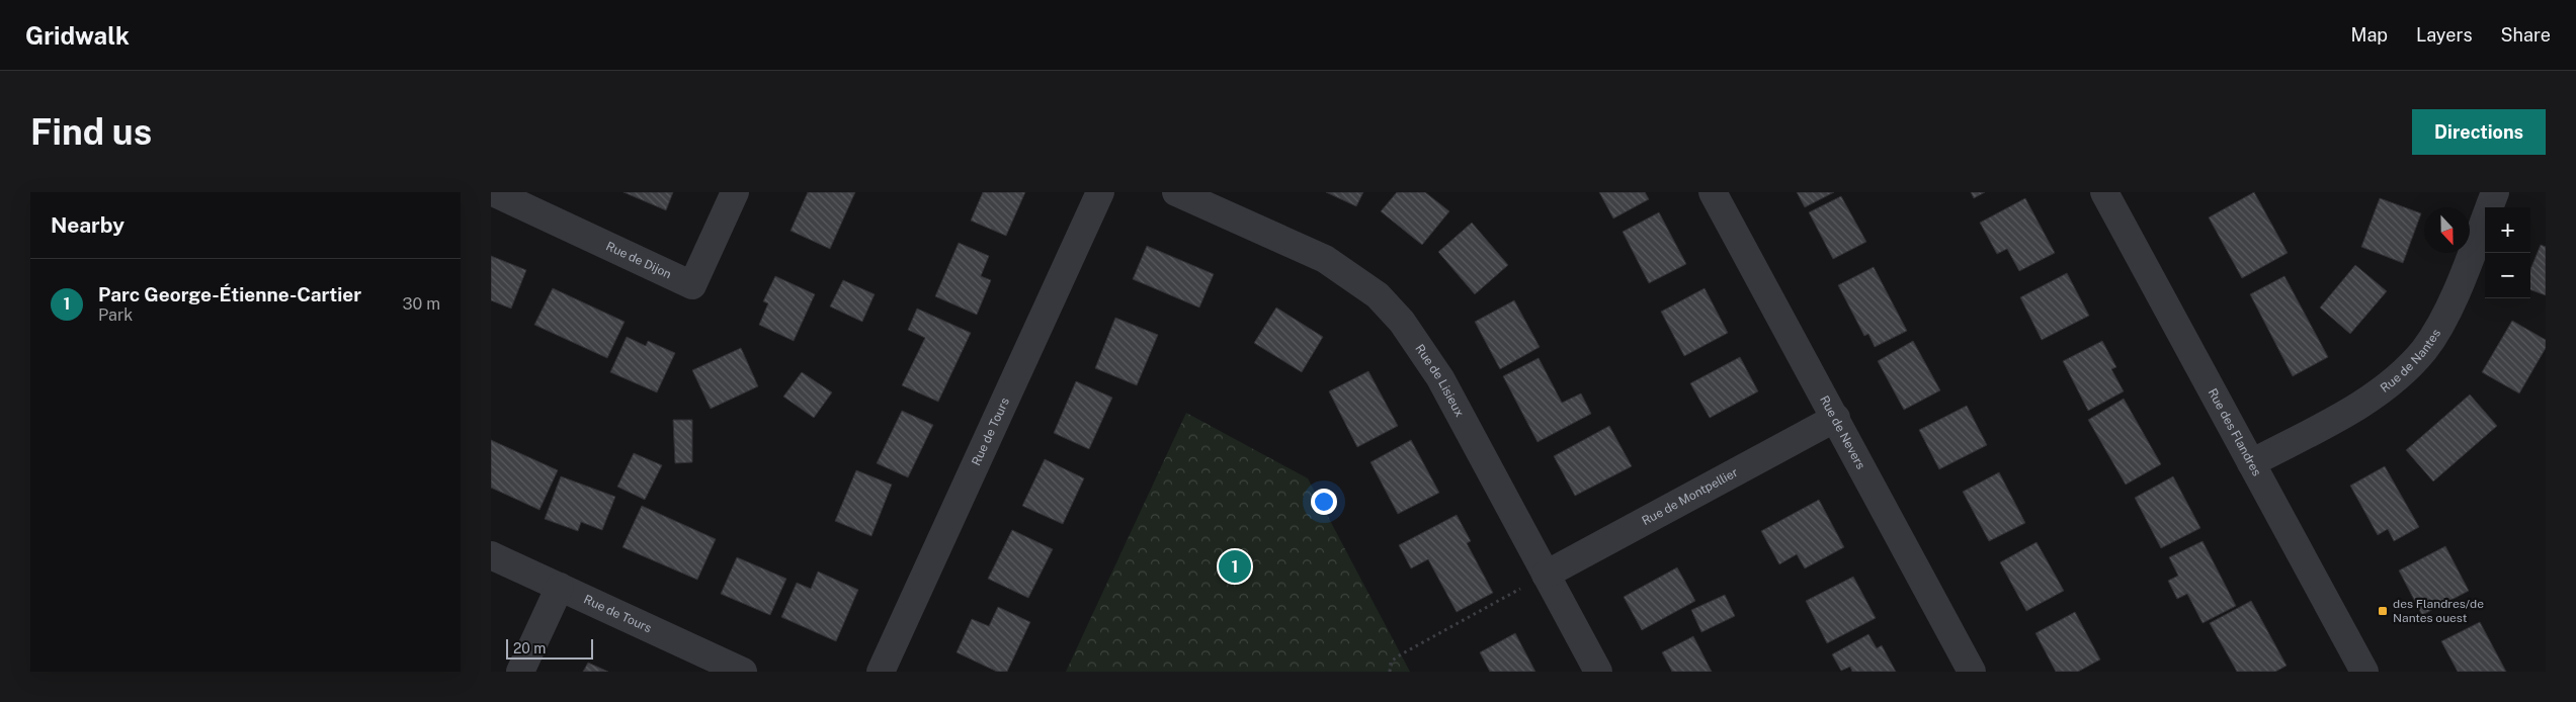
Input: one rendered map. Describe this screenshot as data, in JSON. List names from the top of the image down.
{
  "streets": {
    "street": [
      "Rue de Dijon",
      "Rue de Nantes",
      "Rue de Lisieux",
      "Rue de Tours",
      "Rue de Nevers",
      "Rue des Flandres",
      "Rue de Montpellier"
    ]
  },
  "crossings": [
    ["Rue de Nantes", "Rue des Flandres"],
    ["Rue de Lisieux", "Rue de Montpellier"],
    ["Rue de Nevers", "Rue de Montpellier"]
  ],
  "places": {
    "transit": ["des Flandres/de Nantes ouest"]
  },
  "scale_bar": "20 m",
  "north": "bottom",
  "page": {
    "header": "Gridwalk",
    "nav": ["Map", "Layers", "Share"],
    "buttons": "Directions",
    "title": "Find us",
    "heading": "Nearby",
    "map_buttons": ["+", "−"],
    "list": [
      {
        "mark": "1",
        "name": "Parc George-Étienne-Cartier",
        "note": "Park",
        "value": "30 m"
      }
    ],
    "pins": "1",
    "scale": "20 m"
  }
}
